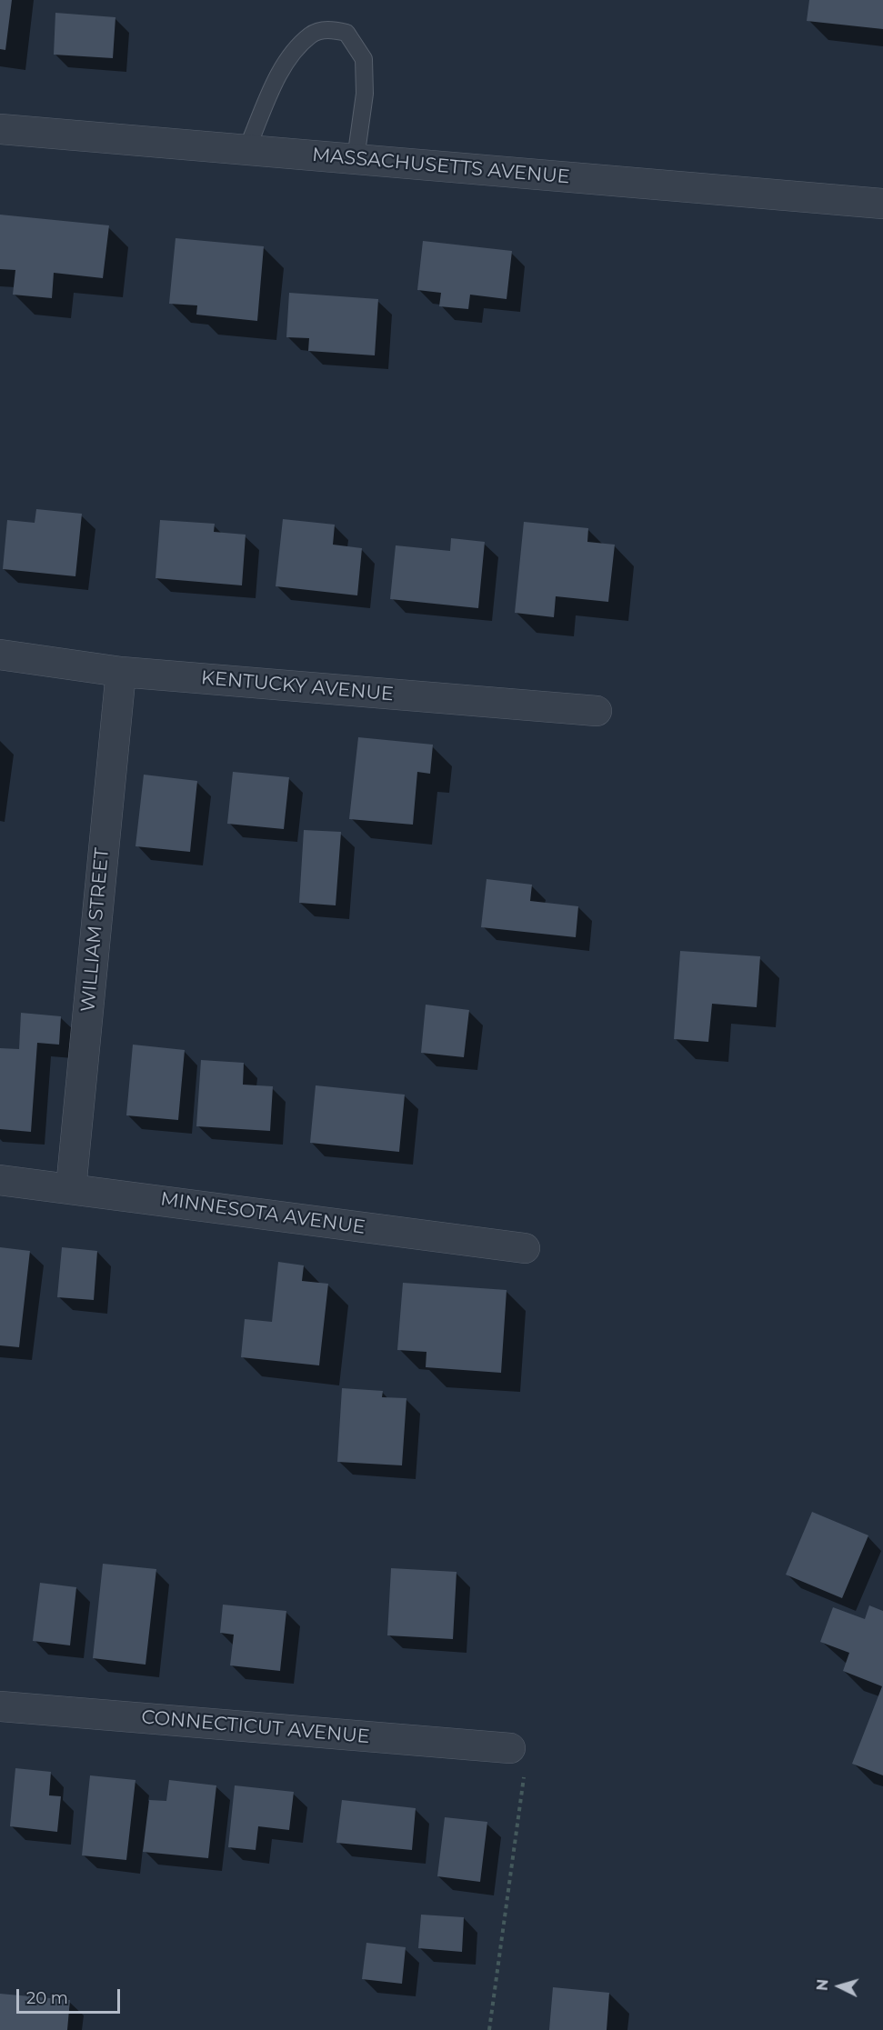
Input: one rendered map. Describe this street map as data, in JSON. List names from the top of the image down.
{
  "streets": {
    "street": [
      "MASSACHUSETTS AVENUE",
      "KENTUCKY AVENUE",
      "WILLIAM STREET",
      "MINNESOTA AVENUE",
      "CONNECTICUT AVENUE"
    ]
  },
  "crossings": [
    ["KENTUCKY AVENUE", "WILLIAM STREET"],
    ["WILLIAM STREET", "MINNESOTA AVENUE"]
  ],
  "scale_bar": "20 m",
  "north": "left"
}
